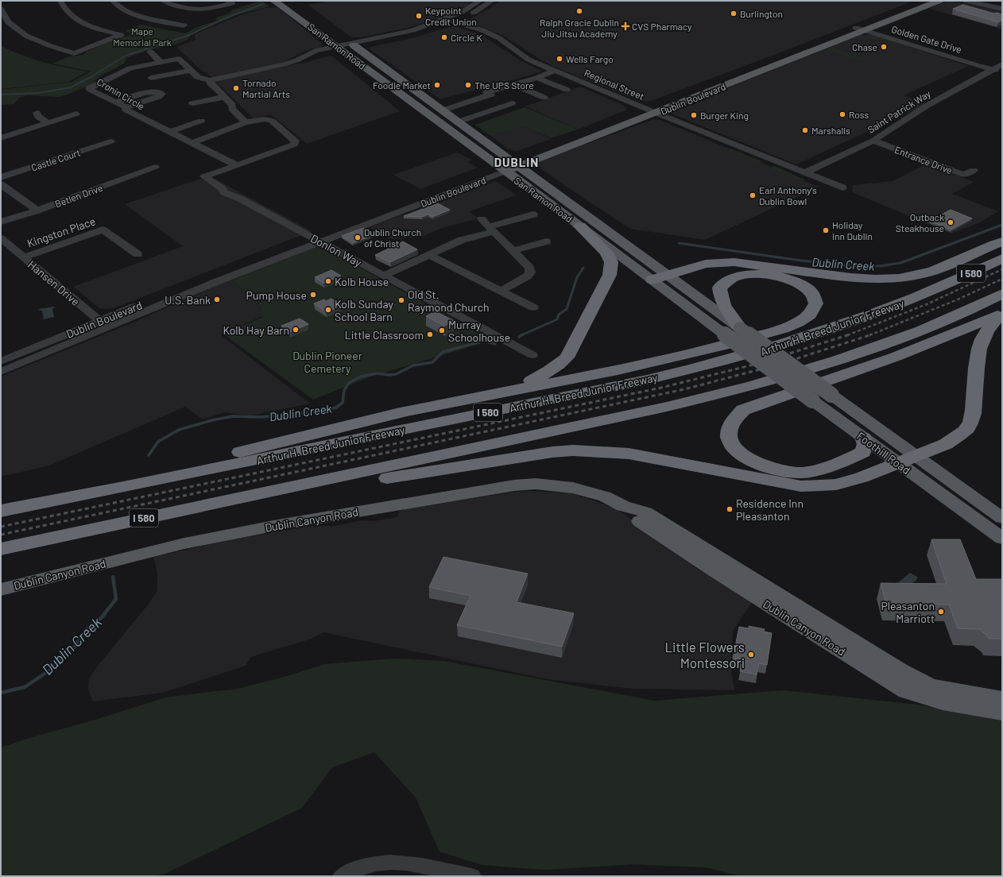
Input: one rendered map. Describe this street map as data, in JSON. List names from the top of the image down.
{
  "streets": {
    "highway": ["I 580", "Arthur H. Breed Junior Freeway"],
    "main road": [
      "San Ramon Road",
      "Dublin Boulevard",
      "Foothill Road",
      "Dublin Canyon Road"
    ],
    "street": [
      "Golden Gate Drive",
      "Regional Street",
      "Cronin Circle",
      "Saint Patrick Way",
      "Castle Court",
      "Entrance Drive",
      "Betlen Drive",
      "Kingston Place",
      "Donlon Way",
      "Hansen Drive"
    ]
  },
  "crossings": [
    ["Golden Gate Drive", "Dublin Boulevard"],
    ["Golden Gate Drive", "Saint Patrick Way"],
    ["San Ramon Road", "Dublin Boulevard"],
    ["San Ramon Road", "Foothill Road"],
    ["Regional Street", "Dublin Boulevard"],
    ["Regional Street", "Saint Patrick Way"],
    ["Cronin Circle", "Donlon Way"],
    ["Dublin Boulevard", "Donlon Way"],
    ["Dublin Boulevard", "Hansen Drive"],
    ["Saint Patrick Way", "Entrance Drive"],
    ["Kingston Place", "Hansen Drive"]
  ],
  "districts": ["DUBLIN"],
  "water": ["Dublin Creek"],
  "parks": ["Mape Memorial Park", "Dublin Pioneer Cemetery"],
  "places": {
    "other": [
      "Ralph Gracie Dublin Jiu Jitsu Academy",
      "Burlington",
      "Keypoint Credit Union",
      "Circle K",
      "Chase",
      "Wells Fargo",
      "Foodle Market",
      "The UPS Store",
      "Tornado Martial Arts",
      "Ross",
      "Burger King",
      "Marshalls",
      "Earl Anthony's Dublin Bowl",
      "Outback Steakhouse",
      "Holiday Inn Dublin",
      "Dublin Church of Christ",
      "Kolb House",
      "Pump House",
      "U.S. Bank",
      "Old St. Raymond Church",
      "Kolb Sunday School Barn",
      "Kolb Hay Barn",
      "Murray Schoolhouse",
      "Little Classroom",
      "Residence Inn Pleasanton",
      "Pleasanton Marriott",
      "Little Flowers Montessori"
    ],
    "health": ["CVS Pharmacy"]
  }
}
